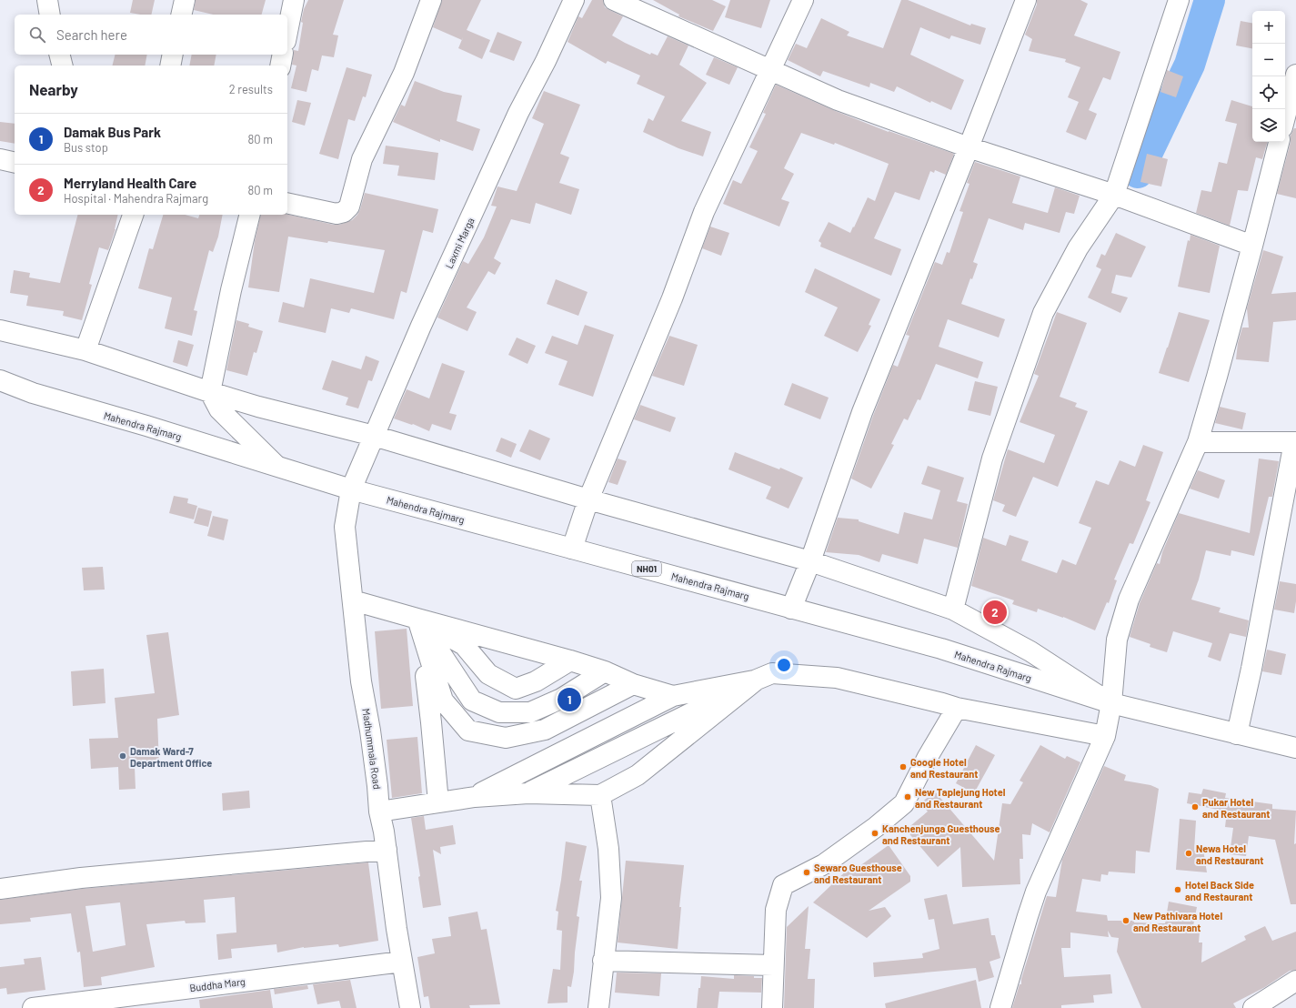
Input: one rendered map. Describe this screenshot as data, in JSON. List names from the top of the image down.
{
  "streets": {
    "main road": [
      "Laxmi Marga",
      "Mahendra Rajmarg",
      "NH01",
      "Madhummala Road",
      "Buddha Marg"
    ]
  },
  "crossings": [
    ["Laxmi Marga", "Mahendra Rajmarg"],
    ["Laxmi Marga", "Madhummala Road"],
    ["Mahendra Rajmarg", "Madhummala Road"],
    ["Madhummala Road", "Buddha Marg"]
  ],
  "places": [
    "Damak Ward-7 Department Office",
    "Google Hotel and Restaurant",
    "New Taplejung Hotel and Restaurant",
    "Pukar Hotel and Restaurant",
    "Kanchenjunga Guesthouse and Restaurant",
    "Newa Hotel and Restaurant",
    "Sewaro Guesthouse and Restaurant",
    "Hotel Back Side and Restaurant",
    "New Pathivara Hotel and Restaurant"
  ],
  "page": {
    "map_buttons": ["+", "−"],
    "search": "Search here",
    "heading": ["Nearby", "2 results"],
    "list": [
      {
        "mark": "1",
        "name": "Damak Bus Park",
        "note": "Bus stop",
        "value": "80 m"
      },
      {
        "mark": "2",
        "name": "Merryland Health Care",
        "note": "Hospital · Mahendra Rajmarg",
        "value": "80 m"
      }
    ],
    "pins": ["2", "1"]
  }
}
